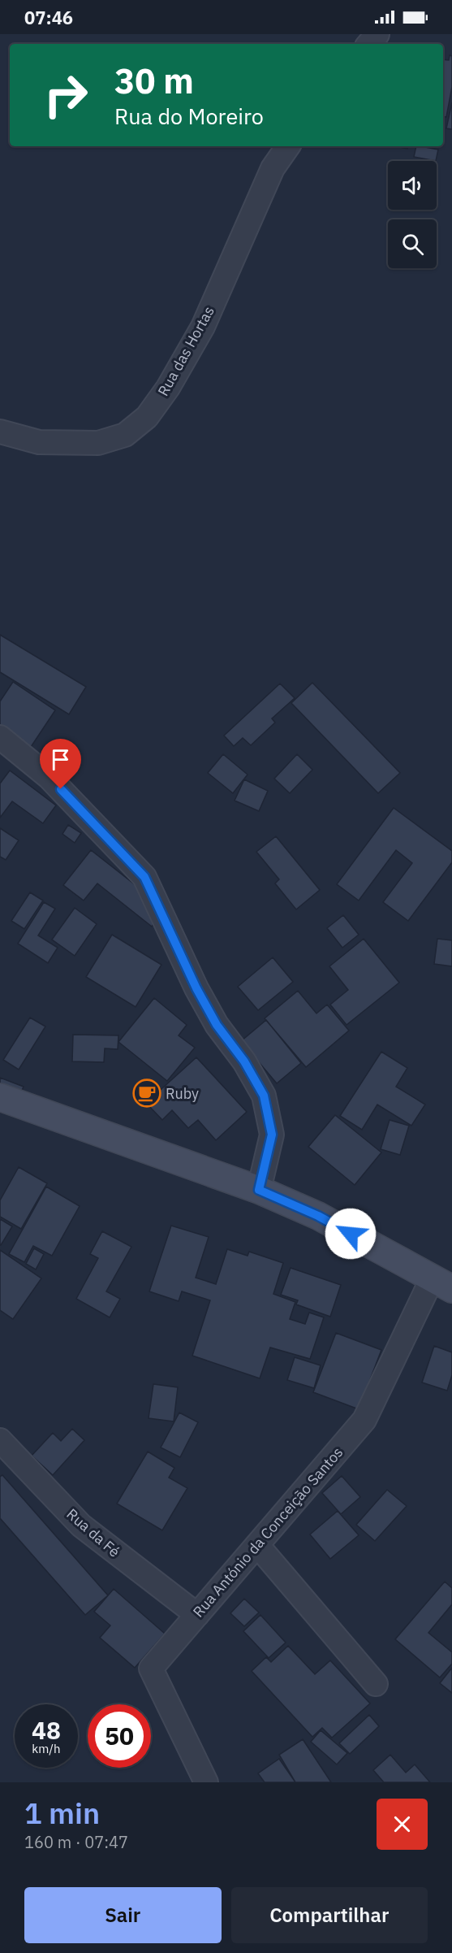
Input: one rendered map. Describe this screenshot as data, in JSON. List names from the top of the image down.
{
  "streets": {
    "street": ["Rua das Hortas", "Rua António da Conceição Santos", "Rua da Fé"]
  },
  "crossings": [
    ["Rua António da Conceição Santos", "Rua da Fé"]
  ],
  "places": {
    "cafe": ["Ruby"]
  },
  "page": {
    "status": "07:46",
    "turn": ["30 m", "Rua do Moreiro"],
    "speed": "48 km/h",
    "limit": "50",
    "heading": ["1 min", "160 m · 07:47"],
    "buttons": ["Sair", "Compartilhar"]
  }
}
